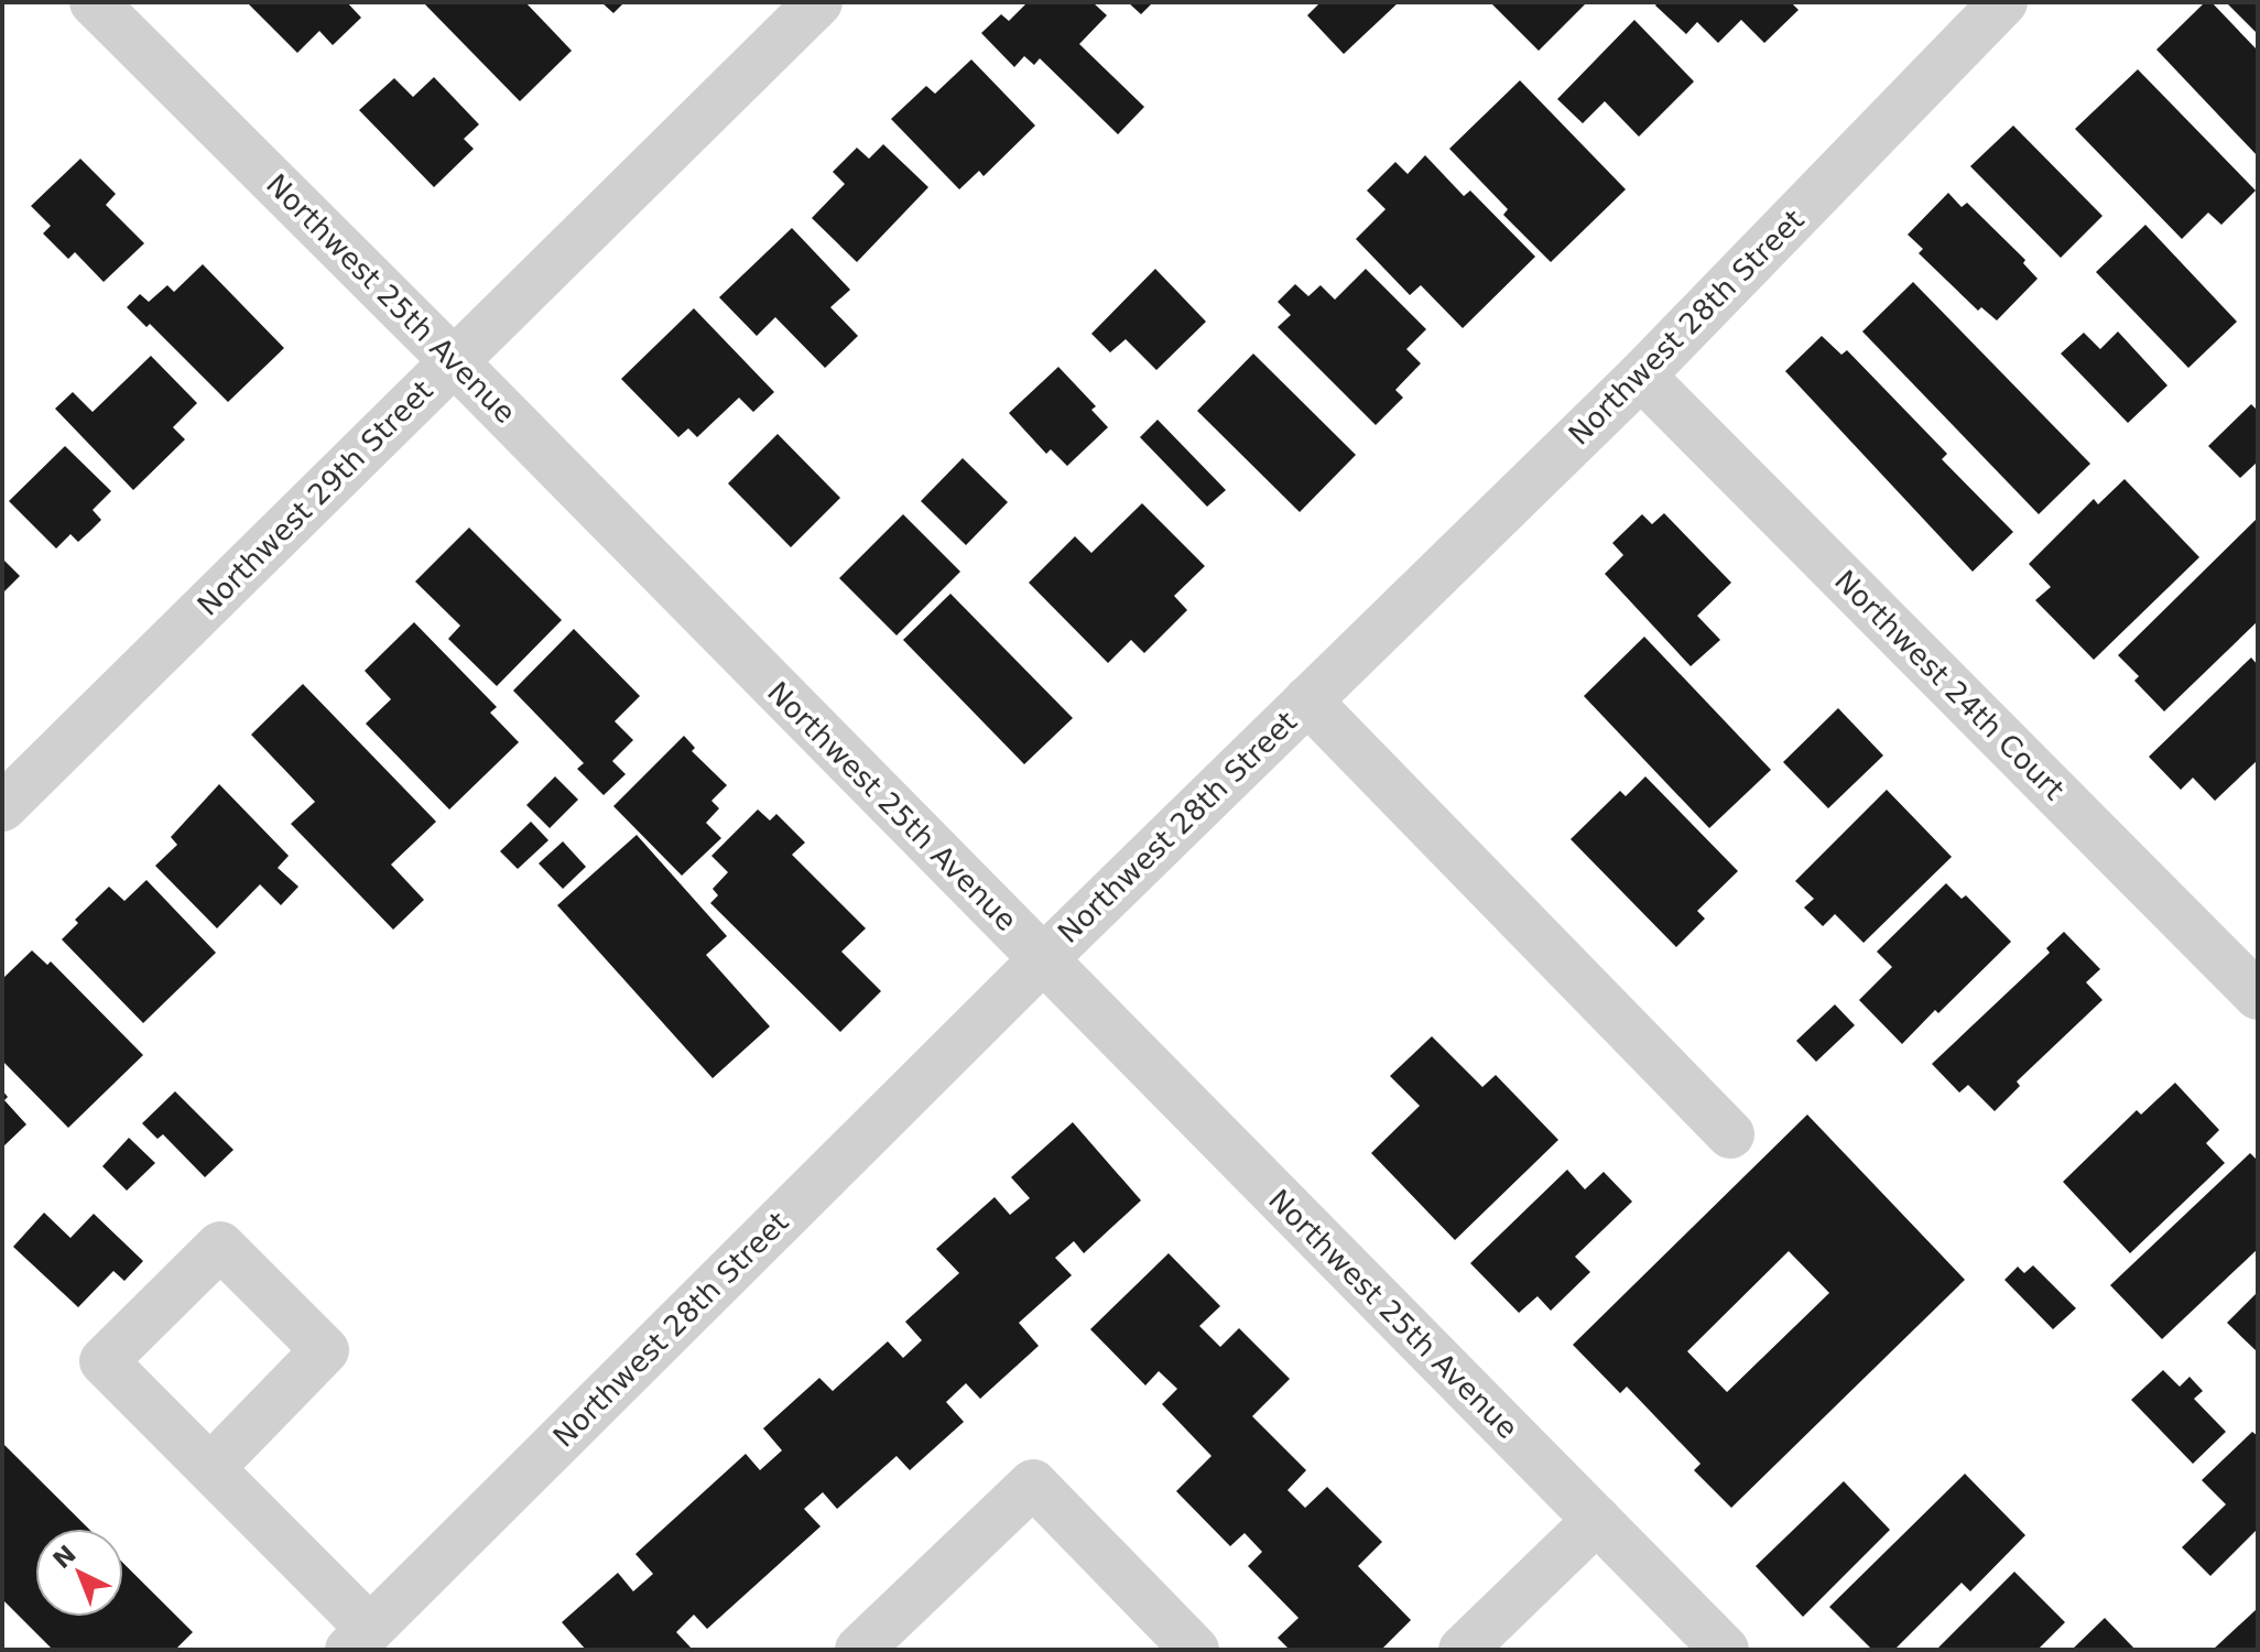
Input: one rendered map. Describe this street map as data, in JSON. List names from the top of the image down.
{
  "streets": {
    "street": [
      "Northwest 25th Avenue",
      "Northwest 28th Street",
      "Northwest 29th Street",
      "Northwest 24th Court"
    ]
  },
  "crossings": [
    ["Northwest 25th Avenue", "Northwest 28th Street"],
    ["Northwest 25th Avenue", "Northwest 29th Street"],
    ["Northwest 28th Street", "Northwest 24th Court"]
  ],
  "north": "top left"
}
